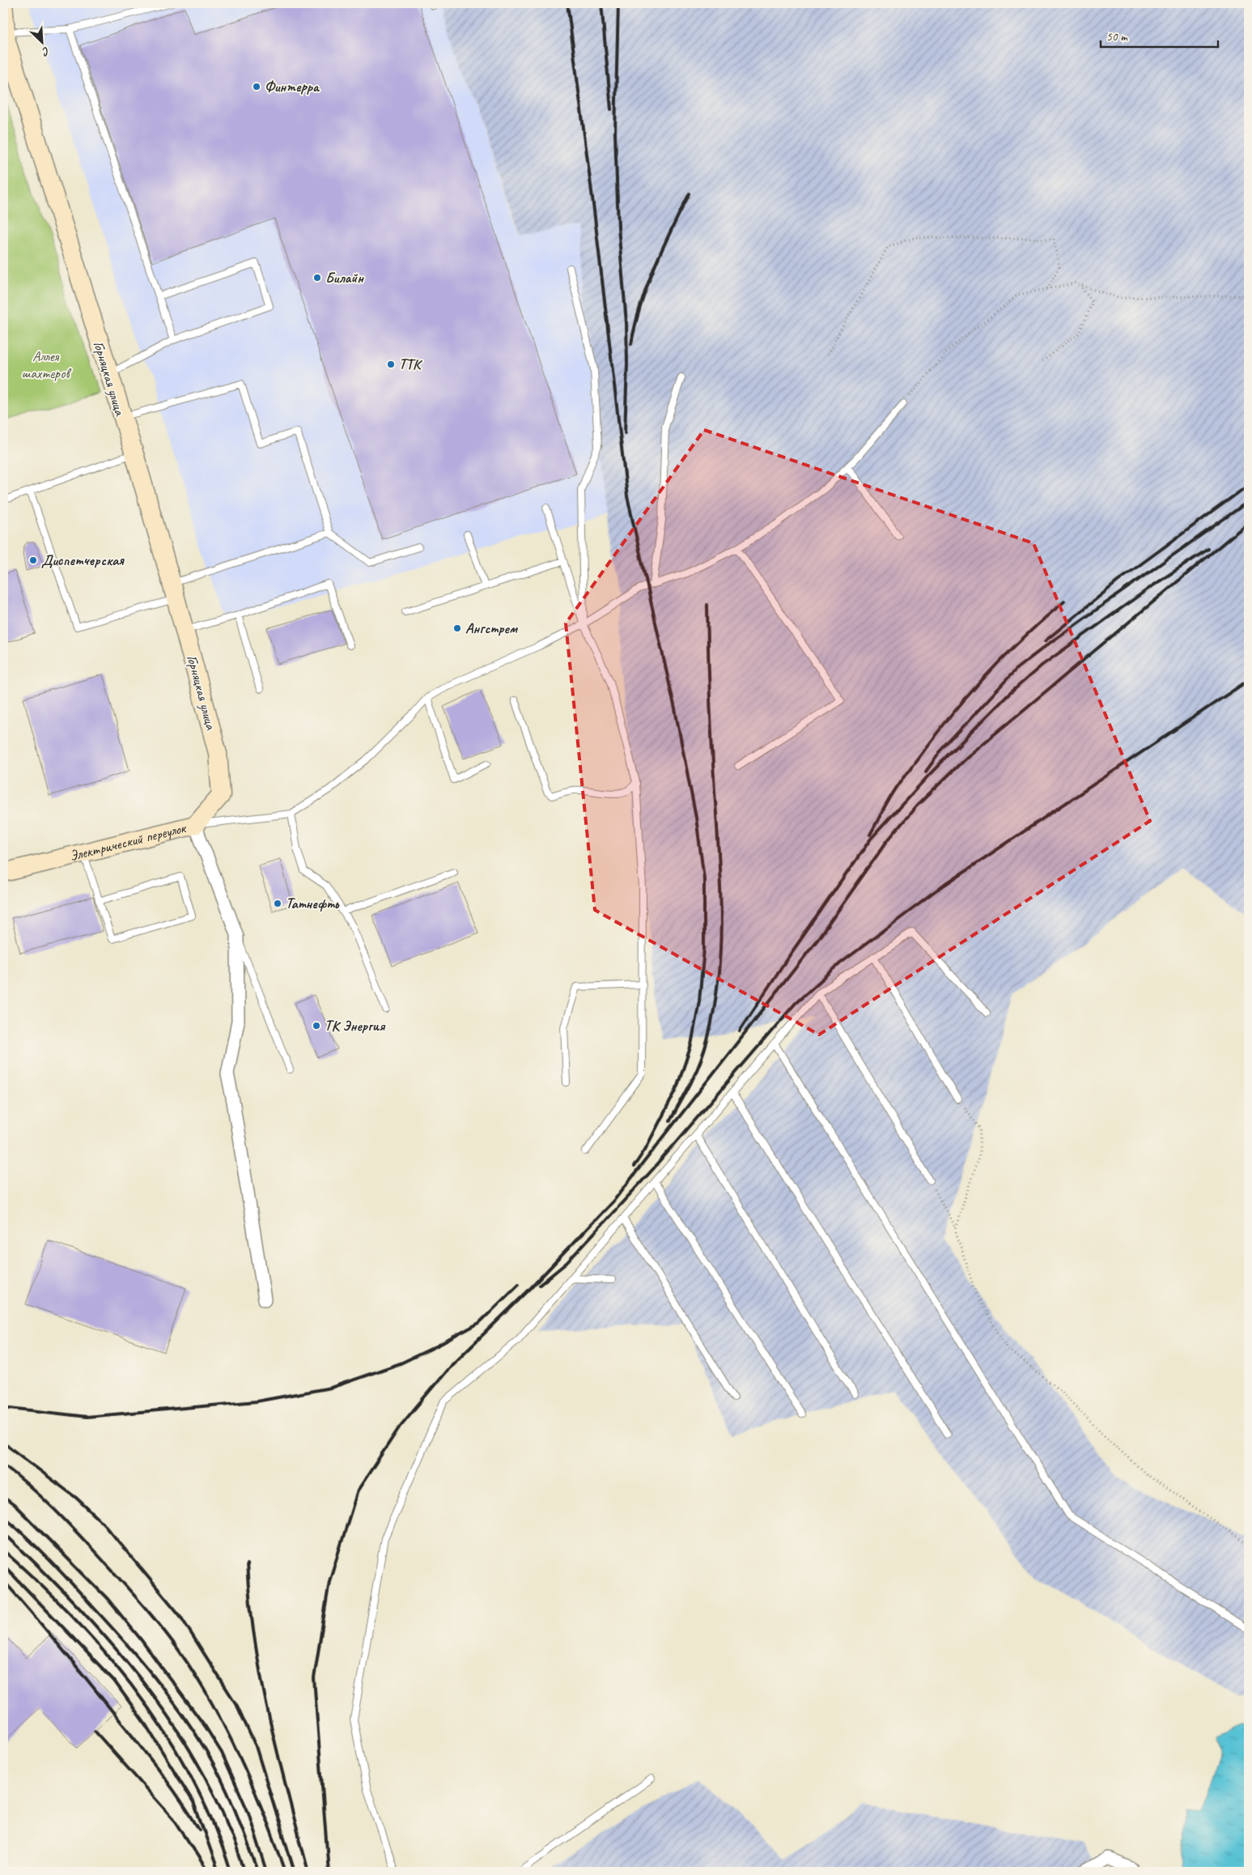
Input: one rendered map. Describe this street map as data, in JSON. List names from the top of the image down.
{
  "streets": {
    "street": ["Горняцкая улица", "Электрический переулок"]
  },
  "crossings": [
    ["Горняцкая улица", "Электрический переулок"]
  ],
  "parks": ["Аллея шахтеров"],
  "places": [
    "Финтерра",
    "Билайн",
    "ТТК",
    "Диспетчерская",
    "Ангстрем",
    "Татнефть",
    "ТК Энергия"
  ],
  "scale_bar": "50 m",
  "north": "bottom right"
}
